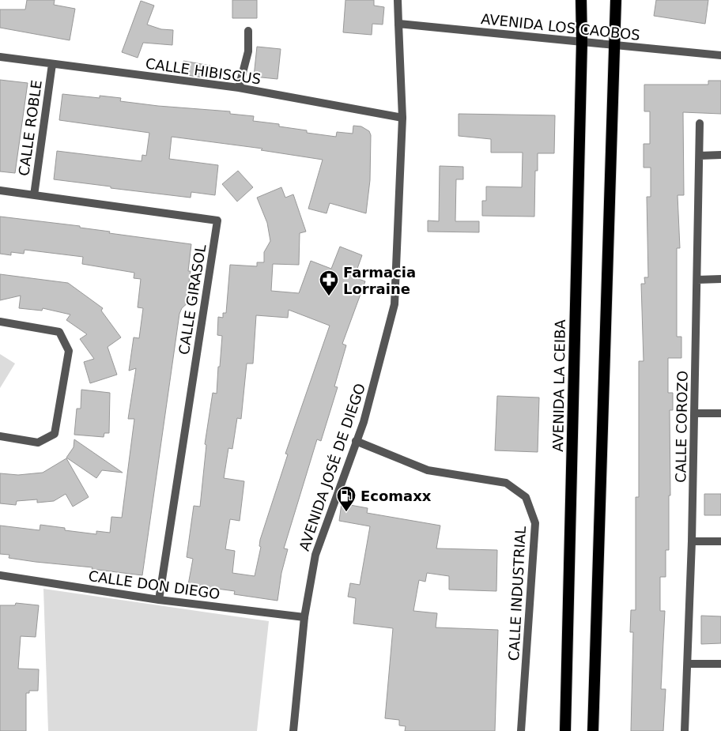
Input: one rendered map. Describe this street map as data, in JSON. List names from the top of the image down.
{
  "streets": {
    "highway": ["AVENIDA LA CEIBA"],
    "street": [
      "AVENIDA LOS CAOBOS",
      "CALLE HIBISCUS",
      "CALLE ROBLE",
      "CALLE GIRASOL",
      "CALLE COROZO",
      "AVENIDA JOSÉ DE DIEGO",
      "CALLE DON DIEGO",
      "CALLE INDUSTRIAL"
    ]
  },
  "crossings": [
    ["AVENIDA LOS CAOBOS", "AVENIDA LA CEIBA"],
    ["AVENIDA LOS CAOBOS", "AVENIDA JOSÉ DE DIEGO"],
    ["CALLE HIBISCUS", "CALLE ROBLE"],
    ["CALLE HIBISCUS", "AVENIDA JOSÉ DE DIEGO"],
    ["CALLE ROBLE", "CALLE GIRASOL"],
    ["CALLE GIRASOL", "CALLE DON DIEGO"],
    ["AVENIDA JOSÉ DE DIEGO", "CALLE DON DIEGO"],
    ["AVENIDA JOSÉ DE DIEGO", "CALLE INDUSTRIAL"]
  ],
  "places": {
    "pharmacy": ["Farmacia Lorraine"],
    "fuel station": ["Ecomaxx"]
  }
}
